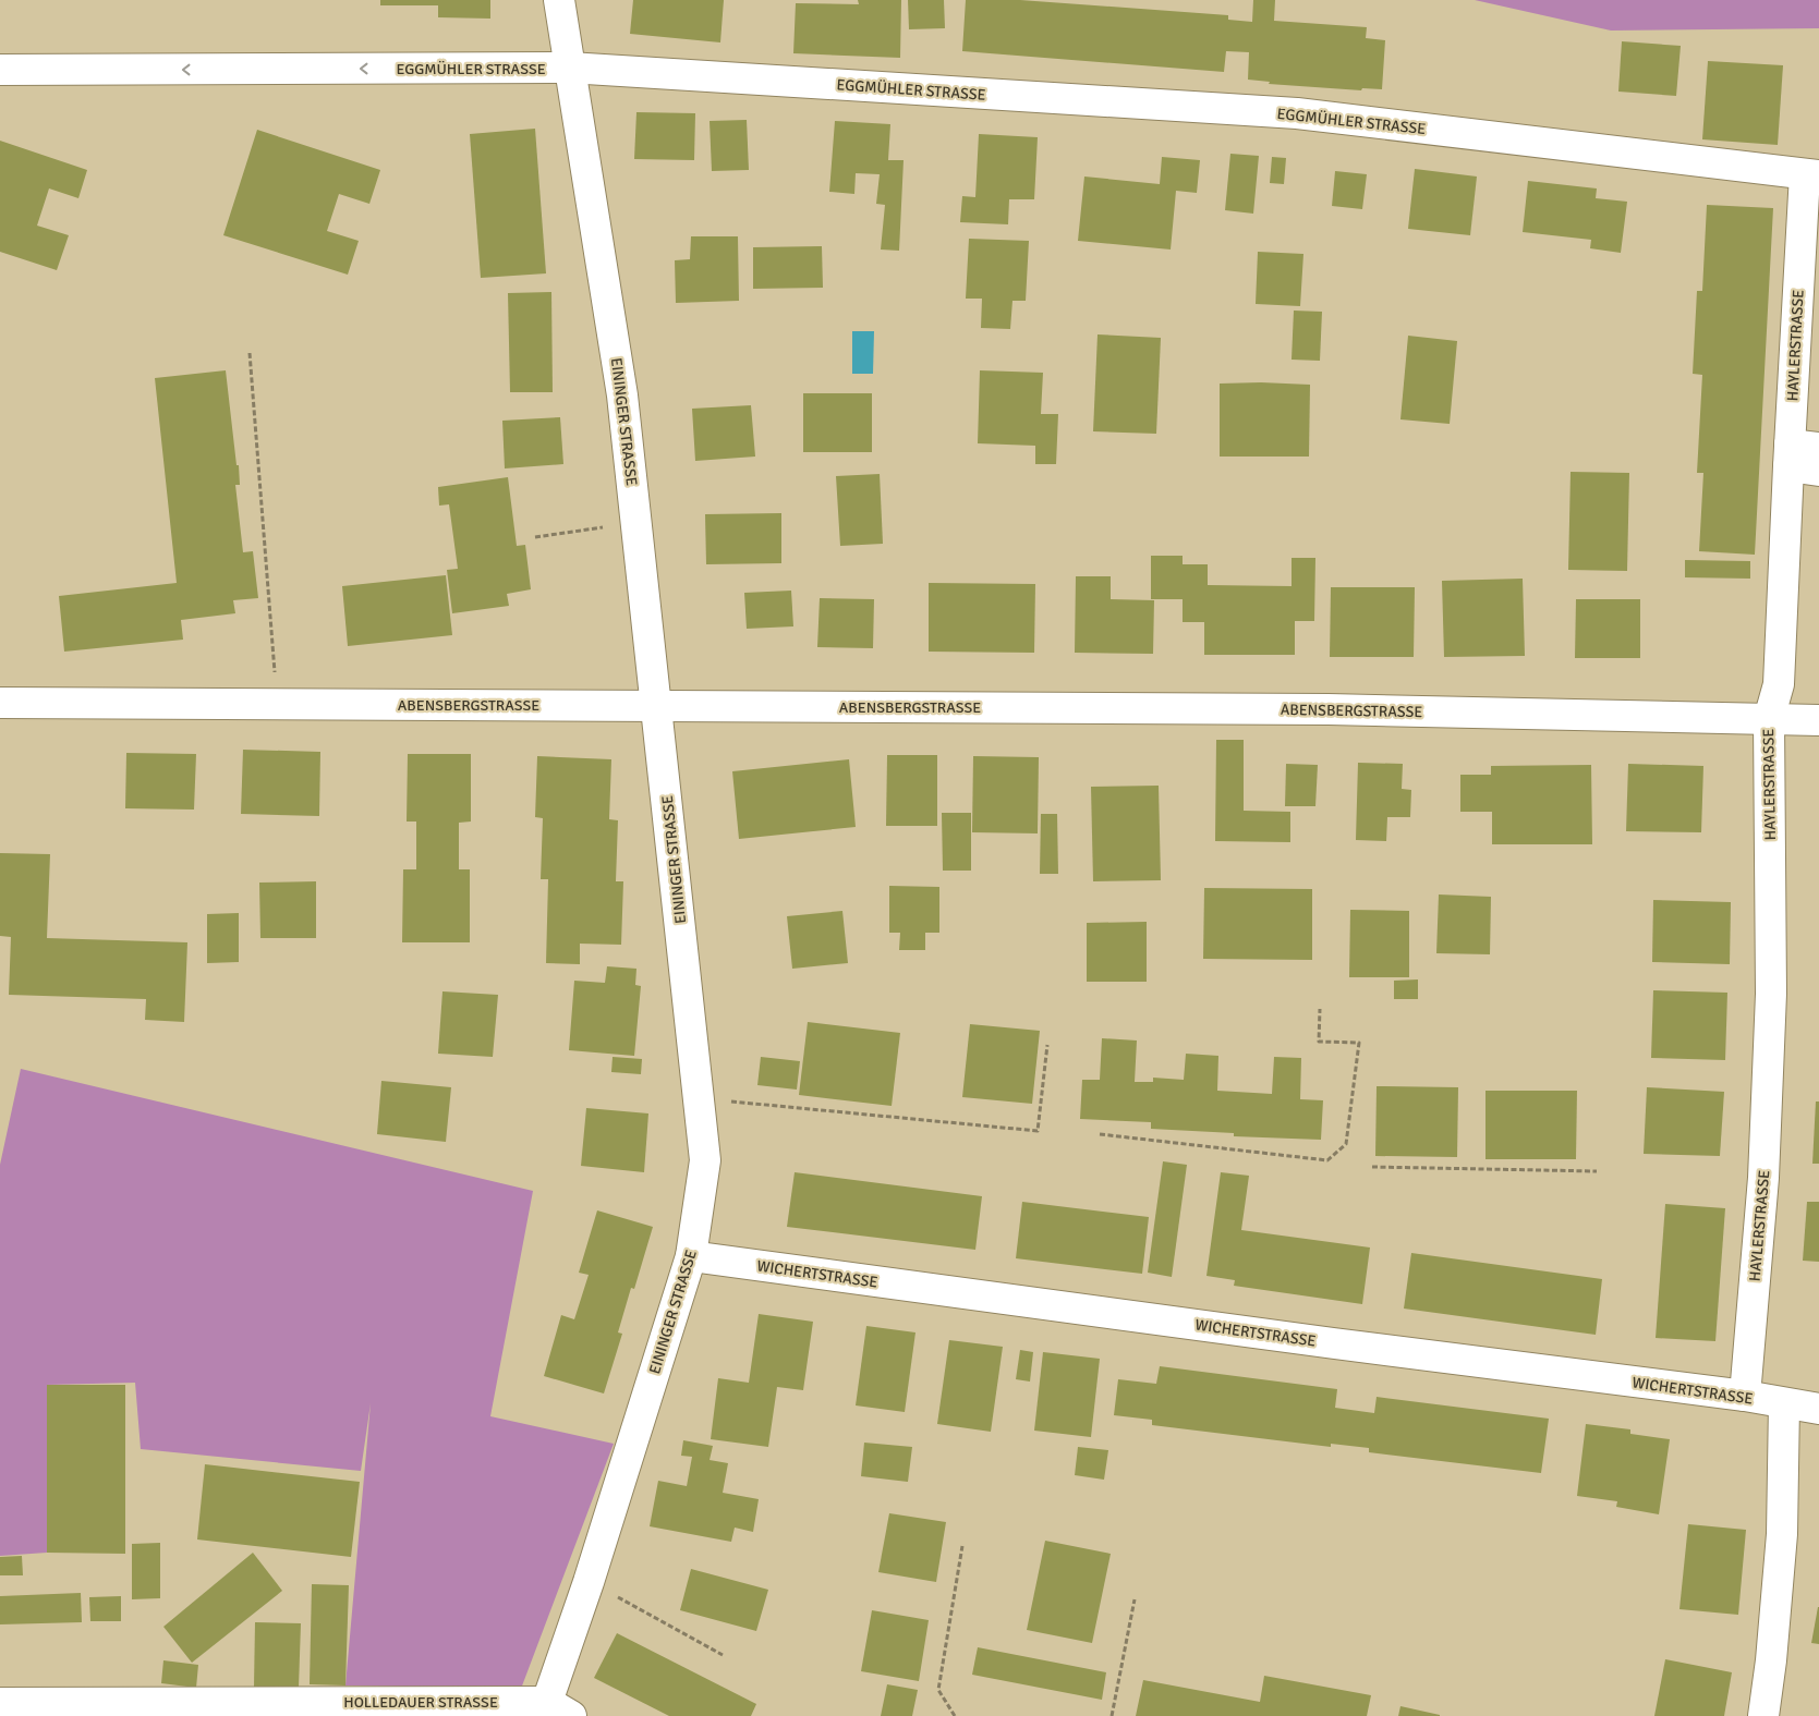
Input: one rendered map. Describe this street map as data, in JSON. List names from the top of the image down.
{
  "streets": {
    "street": [
      "EGGMÜHLER STRASSE",
      "HAYLERSTRASSE",
      "EININGER STRASSE",
      "ABENSBERGSTRASSE",
      "WICHERTSTRASSE",
      "HOLLEDAUER STRASSE"
    ]
  },
  "crossings": [
    ["EGGMÜHLER STRASSE", "HAYLERSTRASSE"],
    ["EGGMÜHLER STRASSE", "EININGER STRASSE"],
    ["HAYLERSTRASSE", "ABENSBERGSTRASSE"],
    ["HAYLERSTRASSE", "WICHERTSTRASSE"],
    ["EININGER STRASSE", "ABENSBERGSTRASSE"],
    ["EININGER STRASSE", "WICHERTSTRASSE"],
    ["EININGER STRASSE", "HOLLEDAUER STRASSE"]
  ]
}
